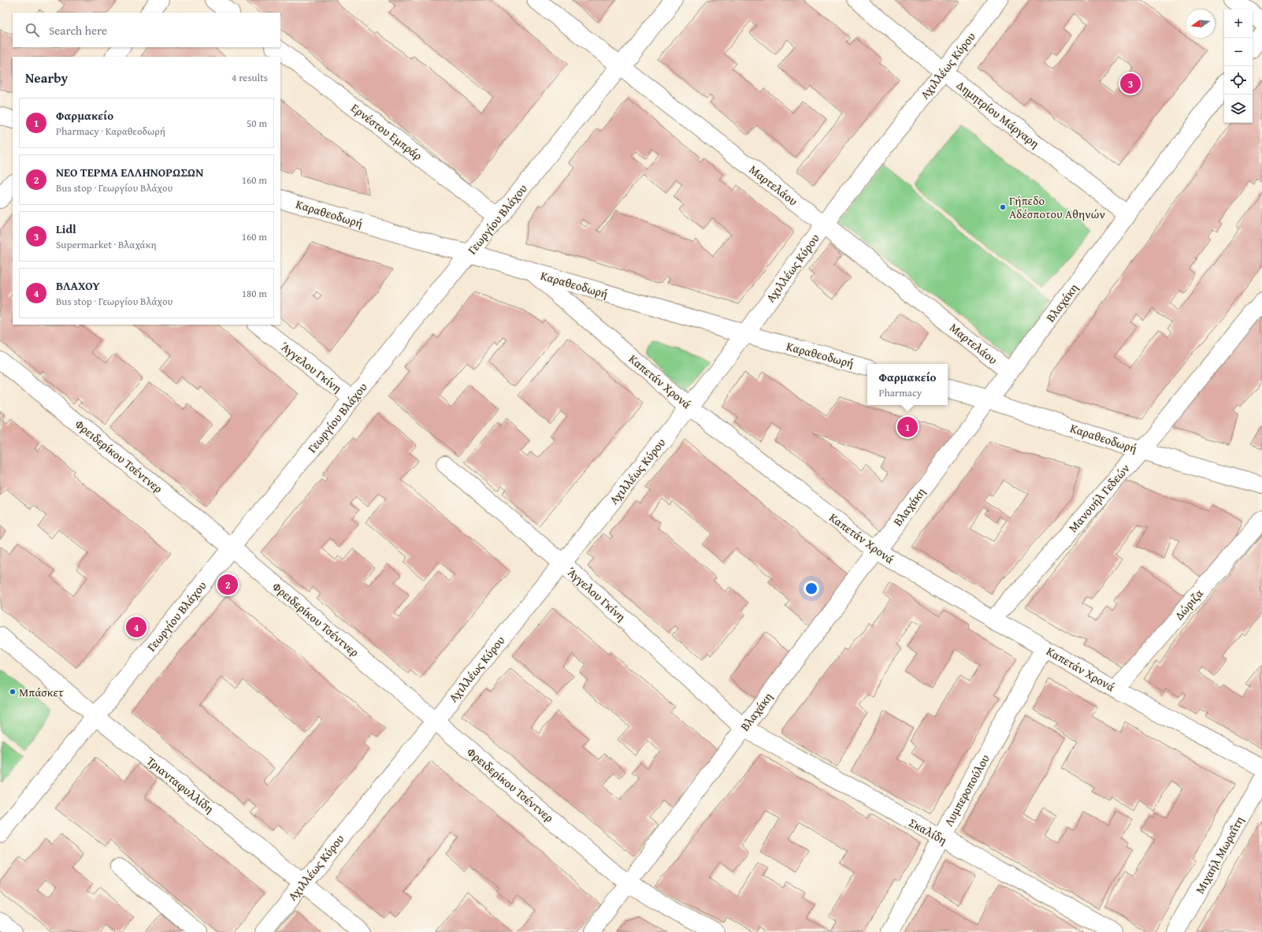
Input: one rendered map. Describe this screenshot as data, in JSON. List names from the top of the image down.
{
  "streets": {
    "street": [
      "Αχιλλέως Κύρου",
      "Δημητρίου Μάργαρη",
      "Ερνέστου Εμπράρ",
      "Μαρτελάου",
      "Καραθεοδωρή",
      "Γεωργίου Βλάχου",
      "Βλαχάκη",
      "Άγγελου Γκίνη",
      "Καπετάν Χρονά",
      "Φρειδερίκου Τσέντνερ",
      "Μανουήλ Γεδεών",
      "Δώριζα",
      "Τριανταφυλλίδη",
      "Λυμπεροπούλου",
      "Σκαλίδη",
      "Μιχαήλ Μωραΐτη"
    ]
  },
  "crossings": [
    ["Αχιλλέως Κύρου", "Δημητρίου Μάργαρη"],
    ["Αχιλλέως Κύρου", "Μαρτελάου"],
    ["Αχιλλέως Κύρου", "Καραθεοδωρή"],
    ["Αχιλλέως Κύρου", "Άγγελου Γκίνη"],
    ["Αχιλλέως Κύρου", "Καπετάν Χρονά"],
    ["Αχιλλέως Κύρου", "Φρειδερίκου Τσέντνερ"],
    ["Αχιλλέως Κύρου", "Τριανταφυλλίδη"],
    ["Δημητρίου Μάργαρη", "Βλαχάκη"],
    ["Ερνέστου Εμπράρ", "Γεωργίου Βλάχου"],
    ["Μαρτελάου", "Γεωργίου Βλάχου"],
    ["Μαρτελάου", "Βλαχάκη"],
    ["Καραθεοδωρή", "Γεωργίου Βλάχου"],
    ["Καραθεοδωρή", "Βλαχάκη"],
    ["Καραθεοδωρή", "Καπετάν Χρονά"],
    ["Καραθεοδωρή", "Μανουήλ Γεδεών"],
    ["Γεωργίου Βλάχου", "Άγγελου Γκίνη"],
    ["Γεωργίου Βλάχου", "Φρειδερίκου Τσέντνερ"],
    ["Γεωργίου Βλάχου", "Τριανταφυλλίδη"],
    ["Βλαχάκη", "Άγγελου Γκίνη"],
    ["Βλαχάκη", "Καπετάν Χρονά"],
    ["Βλαχάκη", "Φρειδερίκου Τσέντνερ"],
    ["Βλαχάκη", "Σκαλίδη"],
    ["Άγγελου Γκίνη", "Σκαλίδη"],
    ["Καπετάν Χρονά", "Μανουήλ Γεδεών"],
    ["Καπετάν Χρονά", "Δώριζα"],
    ["Καπετάν Χρονά", "Λυμπεροπούλου"],
    ["Λυμπεροπούλου", "Σκαλίδη"]
  ],
  "places": ["Γήπεδο Αδέσποτου Αθηνών", "Μπάσκετ"],
  "north": "left",
  "page": {
    "map_buttons": ["+", "−"],
    "search": "Search here",
    "heading": ["Nearby", "4 results"],
    "pins": [
      "3",
      "1",
      "2",
      "4"
    ],
    "list": [
      {
        "mark": "1",
        "name": "Φαρμακείο",
        "note": "Pharmacy · Καραθεοδωρή",
        "value": "50 m"
      },
      {
        "mark": "2",
        "name": "ΝΕΟ ΤΕΡΜΑ ΕΛΛΗΝΟΡΩΣΩΝ",
        "note": "Bus stop · Γεωργίου Βλάχου",
        "value": "160 m"
      },
      {
        "mark": "3",
        "name": "Lidl",
        "note": "Supermarket · Βλαχάκη",
        "value": "160 m"
      },
      {
        "mark": "4",
        "name": "ΒΛΑΧΟΥ",
        "note": "Bus stop · Γεωργίου Βλάχου",
        "value": "180 m"
      }
    ],
    "popup": ["Φαρμακείο", "Pharmacy"]
  }
}
